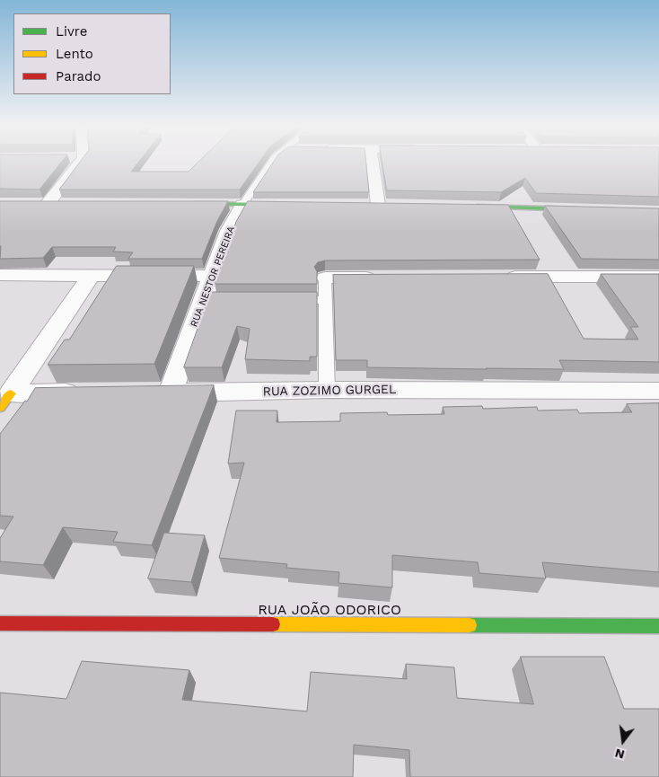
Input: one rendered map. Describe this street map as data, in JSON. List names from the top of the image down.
{
  "streets": {
    "street": ["RUA NESTOR PEREIRA", "RUA ZOZIMO GURGEL", "RUA JOÃO ODORICO"]
  },
  "crossings": [
    ["RUA NESTOR PEREIRA", "RUA ZOZIMO GURGEL"]
  ],
  "legend": ["Livre", "Lento", "Parado"],
  "north": "bottom"
}
